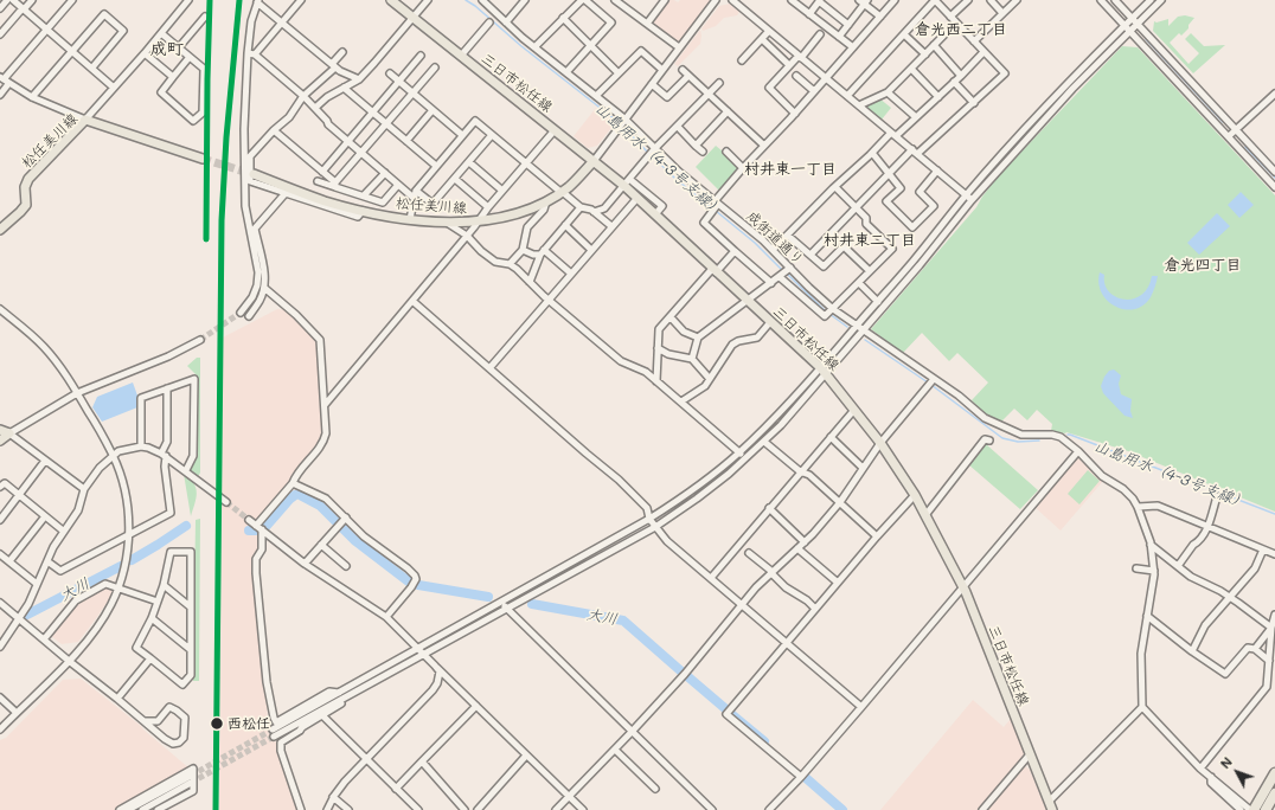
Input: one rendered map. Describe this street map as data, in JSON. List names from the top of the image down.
{
  "streets": {
    "main road": ["三日市松任線", "松任美川線"],
    "street": ["成街道通り"]
  },
  "crossings": [
    ["三日市松任線", "松任美川線"]
  ],
  "districts": [
    "倉光西二丁目",
    "成町",
    "村井東一丁目",
    "村井東二丁目",
    "倉光四丁目"
  ],
  "water": ["山島用水（4-3号支線）", "大川"],
  "places": ["西松任"],
  "north": "top left"
}
